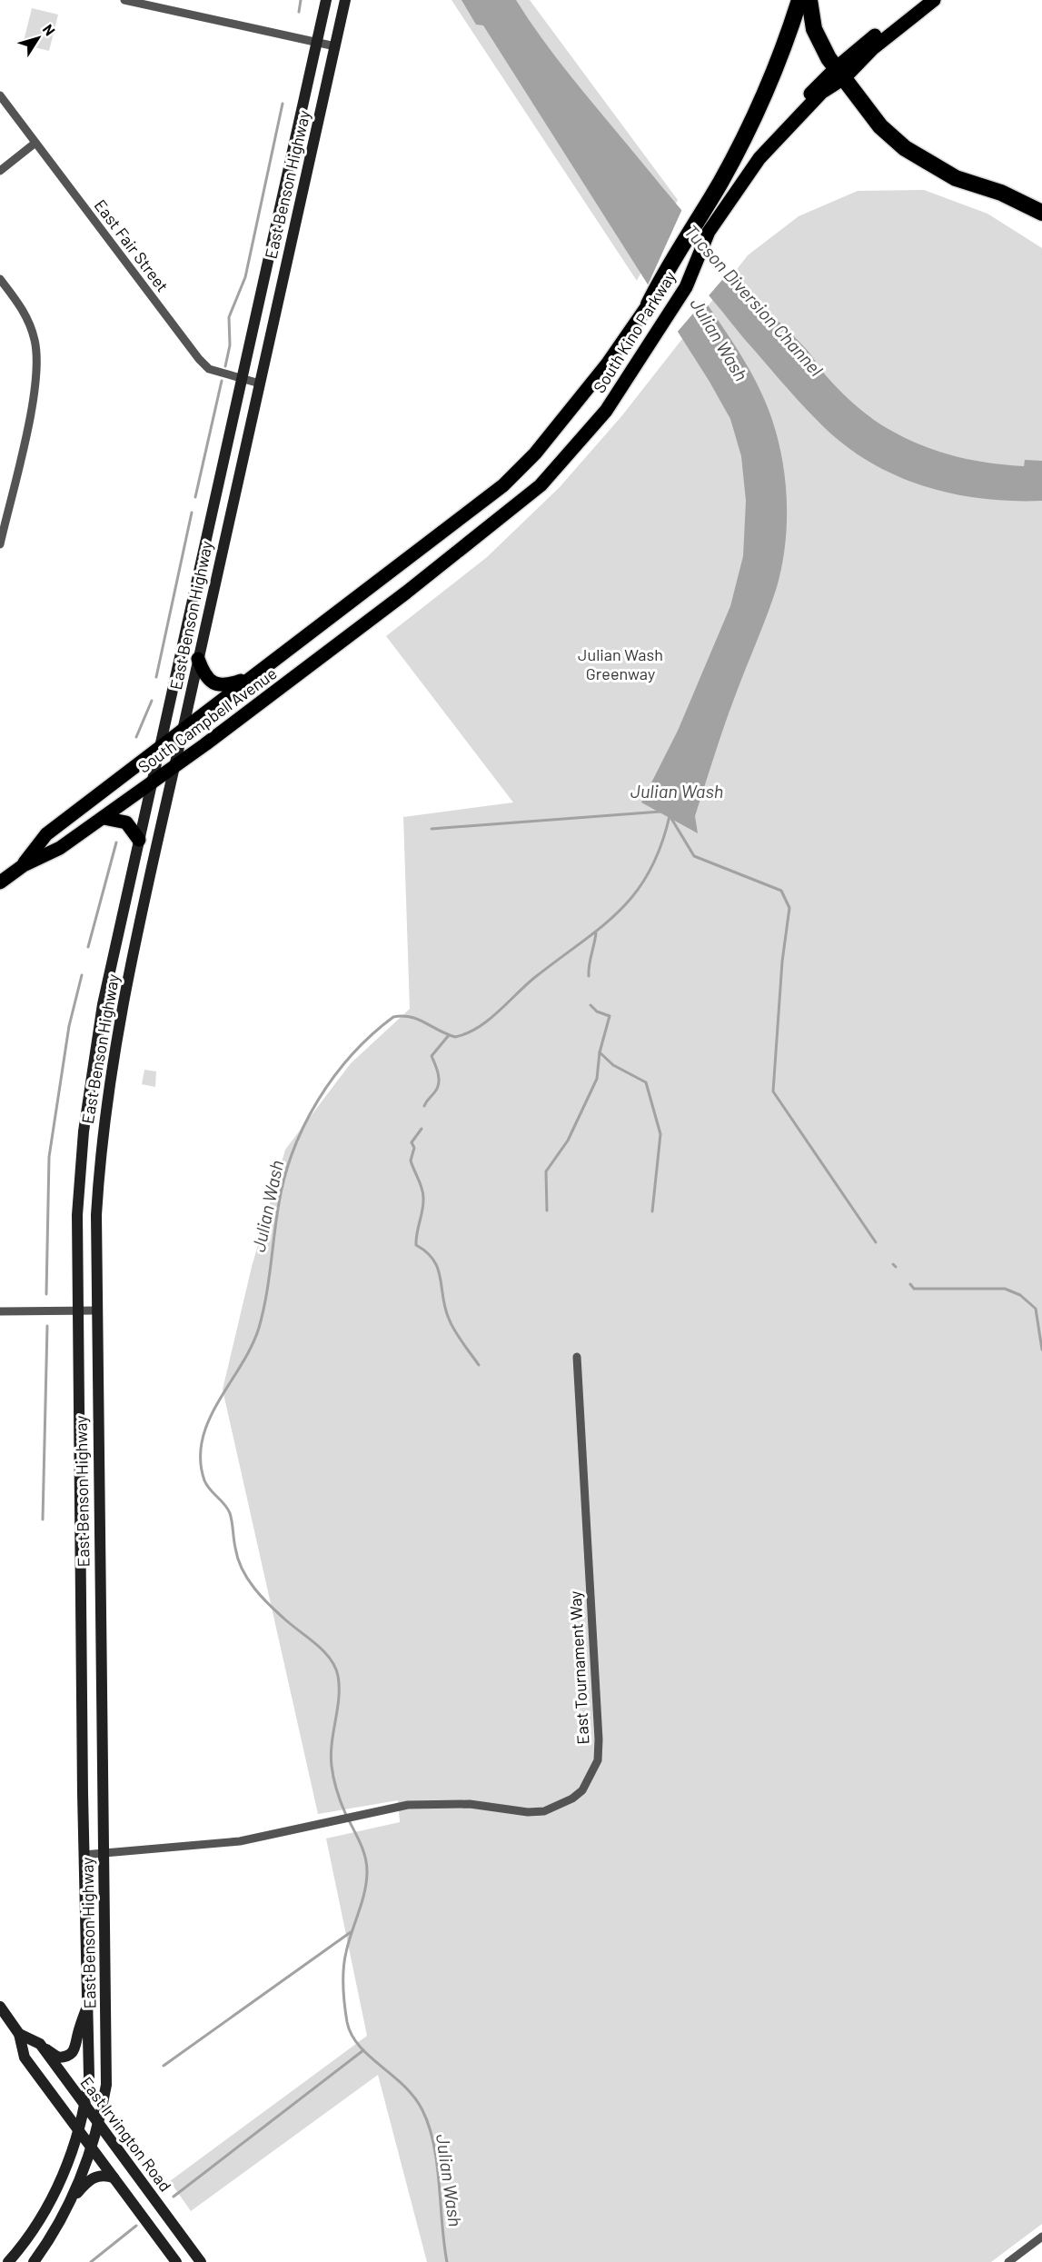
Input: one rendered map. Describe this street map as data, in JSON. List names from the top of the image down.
{
  "streets": {
    "main road": [
      "East Benson Highway",
      "South Kino Parkway",
      "South Campbell Avenue",
      "East Irvington Road"
    ],
    "street": ["East Fair Street", "East Tournament Way"]
  },
  "crossings": [
    ["East Benson Highway", "East Fair Street"],
    ["East Benson Highway", "South Campbell Avenue"],
    ["East Benson Highway", "East Tournament Way"],
    ["East Benson Highway", "East Irvington Road"],
    ["South Kino Parkway", "South Campbell Avenue"]
  ],
  "water": ["Tucson Diversion Channel", "Julian Wash"],
  "parks": ["Julian Wash Greenway"],
  "north": "top right"
}
